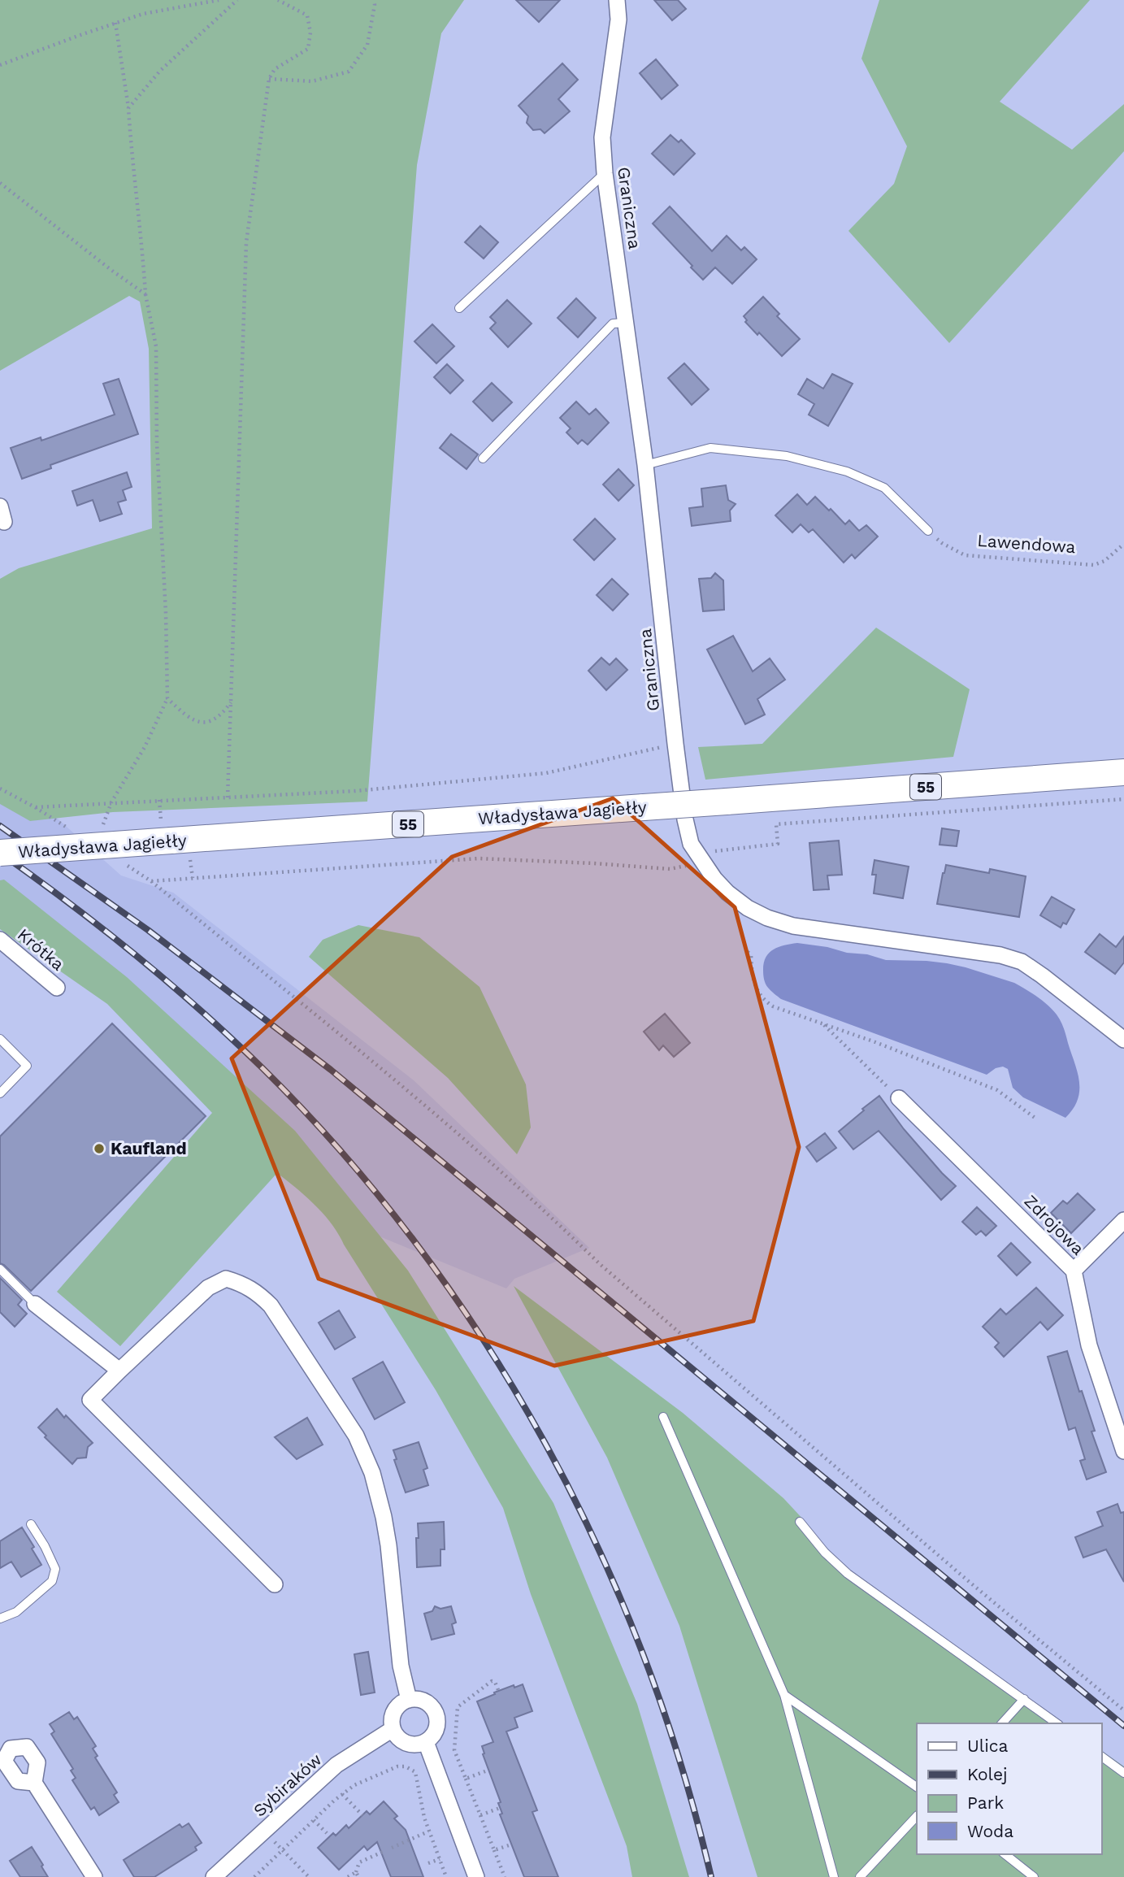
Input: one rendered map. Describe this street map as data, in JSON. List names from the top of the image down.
{
  "streets": {
    "main road": ["55", "Władysława Jagiełły"],
    "street": [
      "Graniczna",
      "Krótka",
      "Zdrojowa",
      "Sybiraków"
    ],
    "path": ["Lawendowa"]
  },
  "places": ["Kaufland"],
  "legend": [
    "Ulica",
    "Kolej",
    "Park",
    "Woda"
  ]
}
